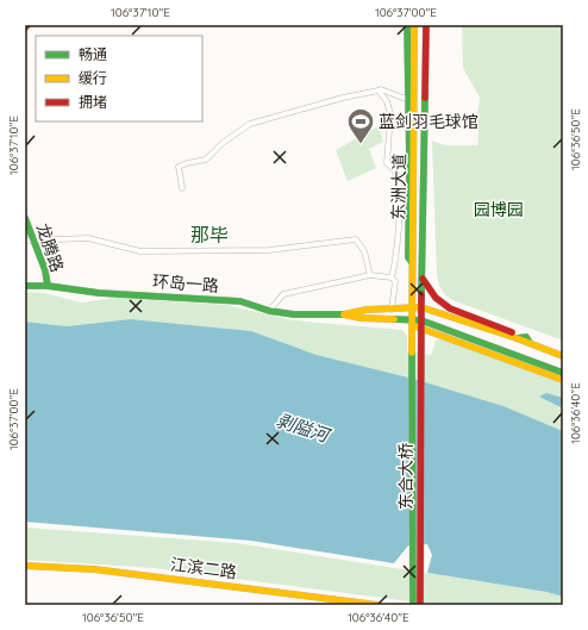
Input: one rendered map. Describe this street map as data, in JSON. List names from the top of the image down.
{
  "streets": {
    "main road": [
      "东洲大道",
      "龙腾路",
      "环岛一路",
      "东合大桥",
      "江滨二路"
    ]
  },
  "crossings": [
    ["东洲大道", "环岛一路"],
    ["东洲大道", "东合大桥"],
    ["龙腾路", "环岛一路"]
  ],
  "districts": ["那毕"],
  "water": ["剥隘河"],
  "parks": ["园博园"],
  "places": {
    "sports": ["蓝剑羽毛球馆"]
  },
  "legend": ["畅通", "缓行", "拥堵"],
  "coordinates": [
    "106°37'10\"E",
    "106°37'00\"E",
    "106°36'50\"E",
    "106°36'40\"E"
  ]
}
